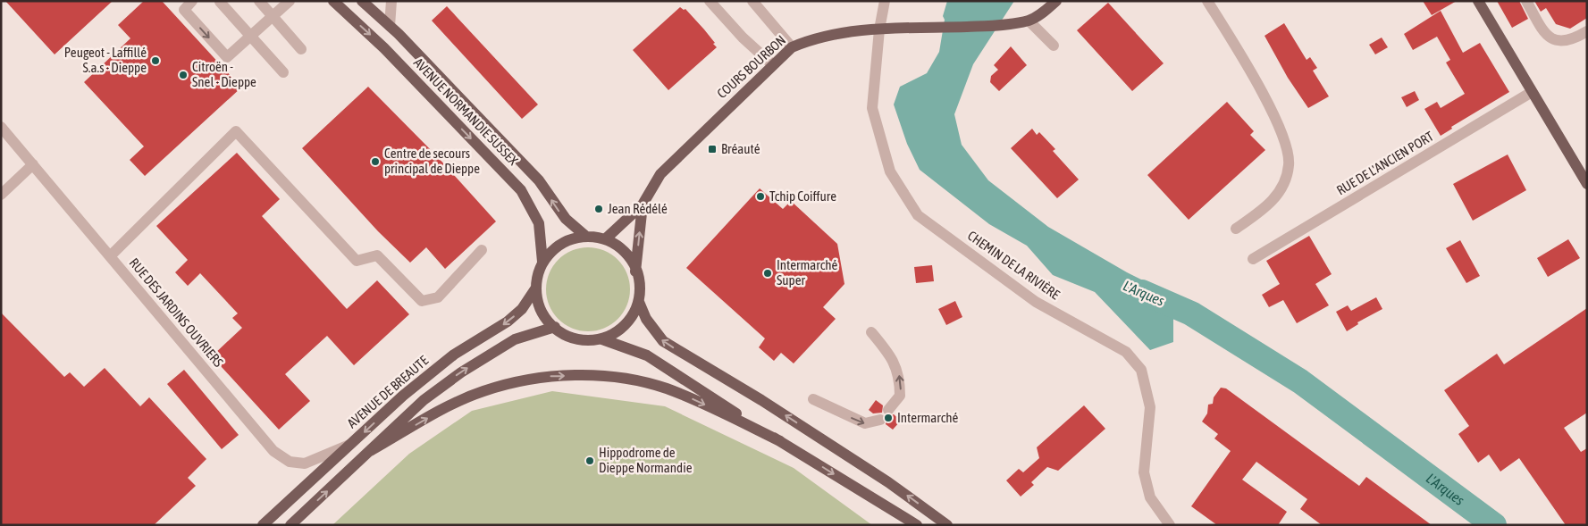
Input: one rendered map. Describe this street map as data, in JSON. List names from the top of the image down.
{
  "streets": {
    "main road": ["COURS BOURBON", "AVENUE NORMANDIE SUSSEX", "AVENUE DE BREAUTE"],
    "street": ["RUE DE L'ANCIEN PORT", "CHEMIN DE LA RIVIÈRE", "RUE DES JARDINS OUVRIERS"]
  },
  "crossings": [
    ["COURS BOURBON", "AVENUE NORMANDIE SUSSEX"],
    ["COURS BOURBON", "CHEMIN DE LA RIVIÈRE"],
    ["COURS BOURBON", "AVENUE DE BREAUTE"],
    ["AVENUE NORMANDIE SUSSEX", "AVENUE DE BREAUTE"],
    ["RUE DES JARDINS OUVRIERS", "AVENUE DE BREAUTE"]
  ],
  "water": ["L'Arques"],
  "places": {
    "other": [
      "Peugeot - Laffillé S.a.s - Dieppe",
      "Citroën - Snel - Dieppe",
      "Centre de secours principal de Dieppe",
      "Tchip Coiffure",
      "Jean Rédélé",
      "Intermarché Super",
      "Intermarché",
      "Hippodrome de Dieppe Normandie"
    ],
    "transit": ["Bréauté"]
  }
}
